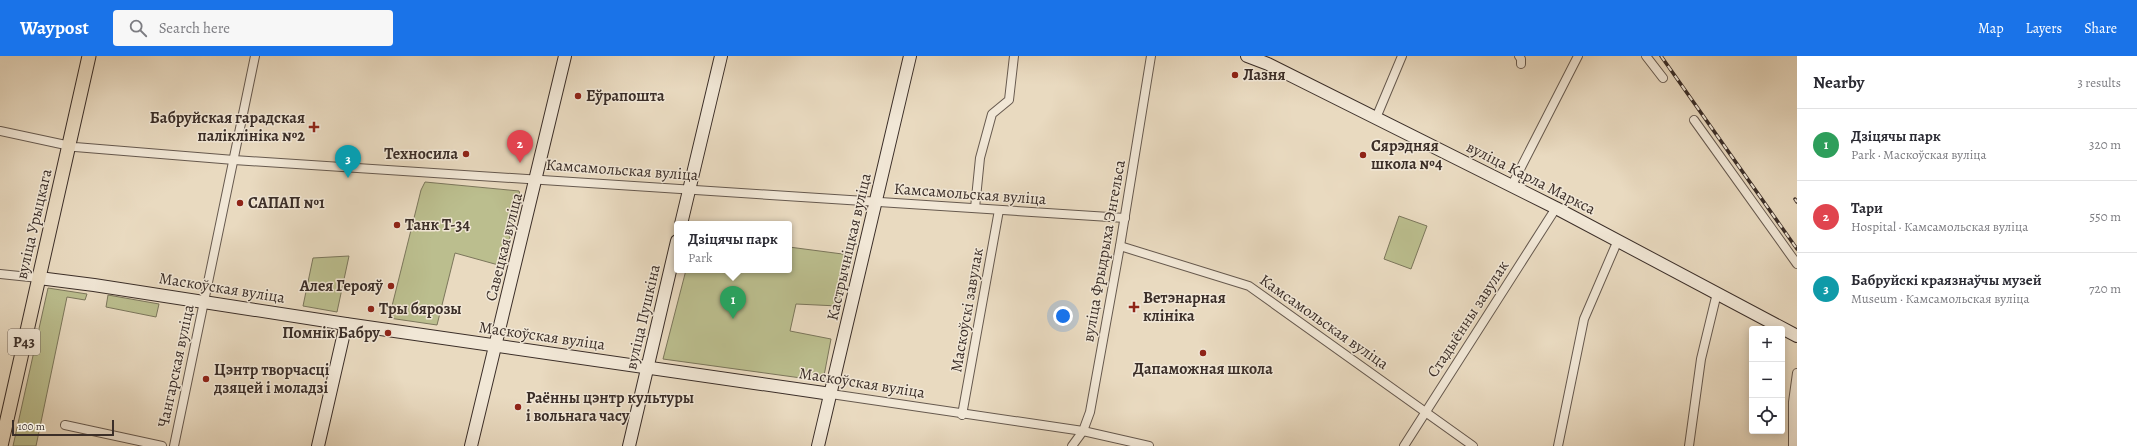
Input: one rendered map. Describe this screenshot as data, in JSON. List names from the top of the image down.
{
  "streets": {
    "main road": [
      "вуліца Карла Маркса",
      "вуліца Урыцкага",
      "Савецкая вуліца",
      "Кастрычніцкая вуліца",
      "Маскоўская вуліца",
      "вуліца Пушкіна",
      "Р43"
    ],
    "street": [
      "Камсамольская вуліца",
      "вуліца Фрыдрыха Энгельса",
      "Маскоўскі завулак",
      "Стадыённы завулак",
      "Чангарская вуліца"
    ]
  },
  "crossings": [
    ["Камсамольская вуліца", "вуліца Урыцкага"],
    ["Камсамольская вуліца", "Савецкая вуліца"],
    ["Камсамольская вуліца", "Кастрычніцкая вуліца"],
    ["Камсамольская вуліца", "вуліца Фрыдрыха Энгельса"],
    ["Камсамольская вуліца", "Маскоўскі завулак"],
    ["Камсамольская вуліца", "Стадыённы завулак"],
    ["Камсамольская вуліца", "Чангарская вуліца"],
    ["вуліца Карла Маркса", "Стадыённы завулак"],
    ["вуліца Урыцкага", "Маскоўская вуліца"],
    ["Савецкая вуліца", "Маскоўская вуліца"],
    ["Кастрычніцкая вуліца", "Маскоўская вуліца"],
    ["вуліца Фрыдрыха Энгельса", "Маскоўская вуліца"],
    ["Маскоўская вуліца", "Маскоўскі завулак"],
    ["Маскоўская вуліца", "вуліца Пушкіна"],
    ["Маскоўская вуліца", "Чангарская вуліца"]
  ],
  "places": {
    "other": [
      "Лазня",
      "Еўрапошта",
      "Техносила",
      "Сярэдняя школа №4",
      "САПАП №1",
      "Танк Т-34",
      "Алея Герояў",
      "Тры бярозы",
      "Помнік Бабру",
      "Дапаможная школа",
      "Цэнтр творчасці дзяцей і моладзі",
      "Раённы цэнтр культуры і вольнага часу"
    ],
    "health": ["Бабруйская гарадская паліклініка №2", "Ветэнарная клініка"]
  },
  "scale_bar": "100 m",
  "page": {
    "header": "Waypost",
    "search": "Search here",
    "nav": ["Map", "Layers", "Share"],
    "heading": ["Nearby", "3 results"],
    "list": [
      {
        "mark": "1",
        "name": "Дзіцячы парк",
        "note": "Park · Маскоўская вуліца",
        "value": "320 m"
      },
      {
        "mark": "2",
        "name": "Тари",
        "note": "Hospital · Камсамольская вуліца",
        "value": "550 m"
      },
      {
        "mark": "3",
        "name": "Бабруйскі краязнаўчы музей",
        "note": "Museum · Камсамольская вуліца",
        "value": "720 m"
      }
    ],
    "pins": ["2", "3", "1"],
    "popup": ["Дзіцячы парк", "Park"],
    "map_buttons": ["+", "−"],
    "scale": "100 m"
  }
}
